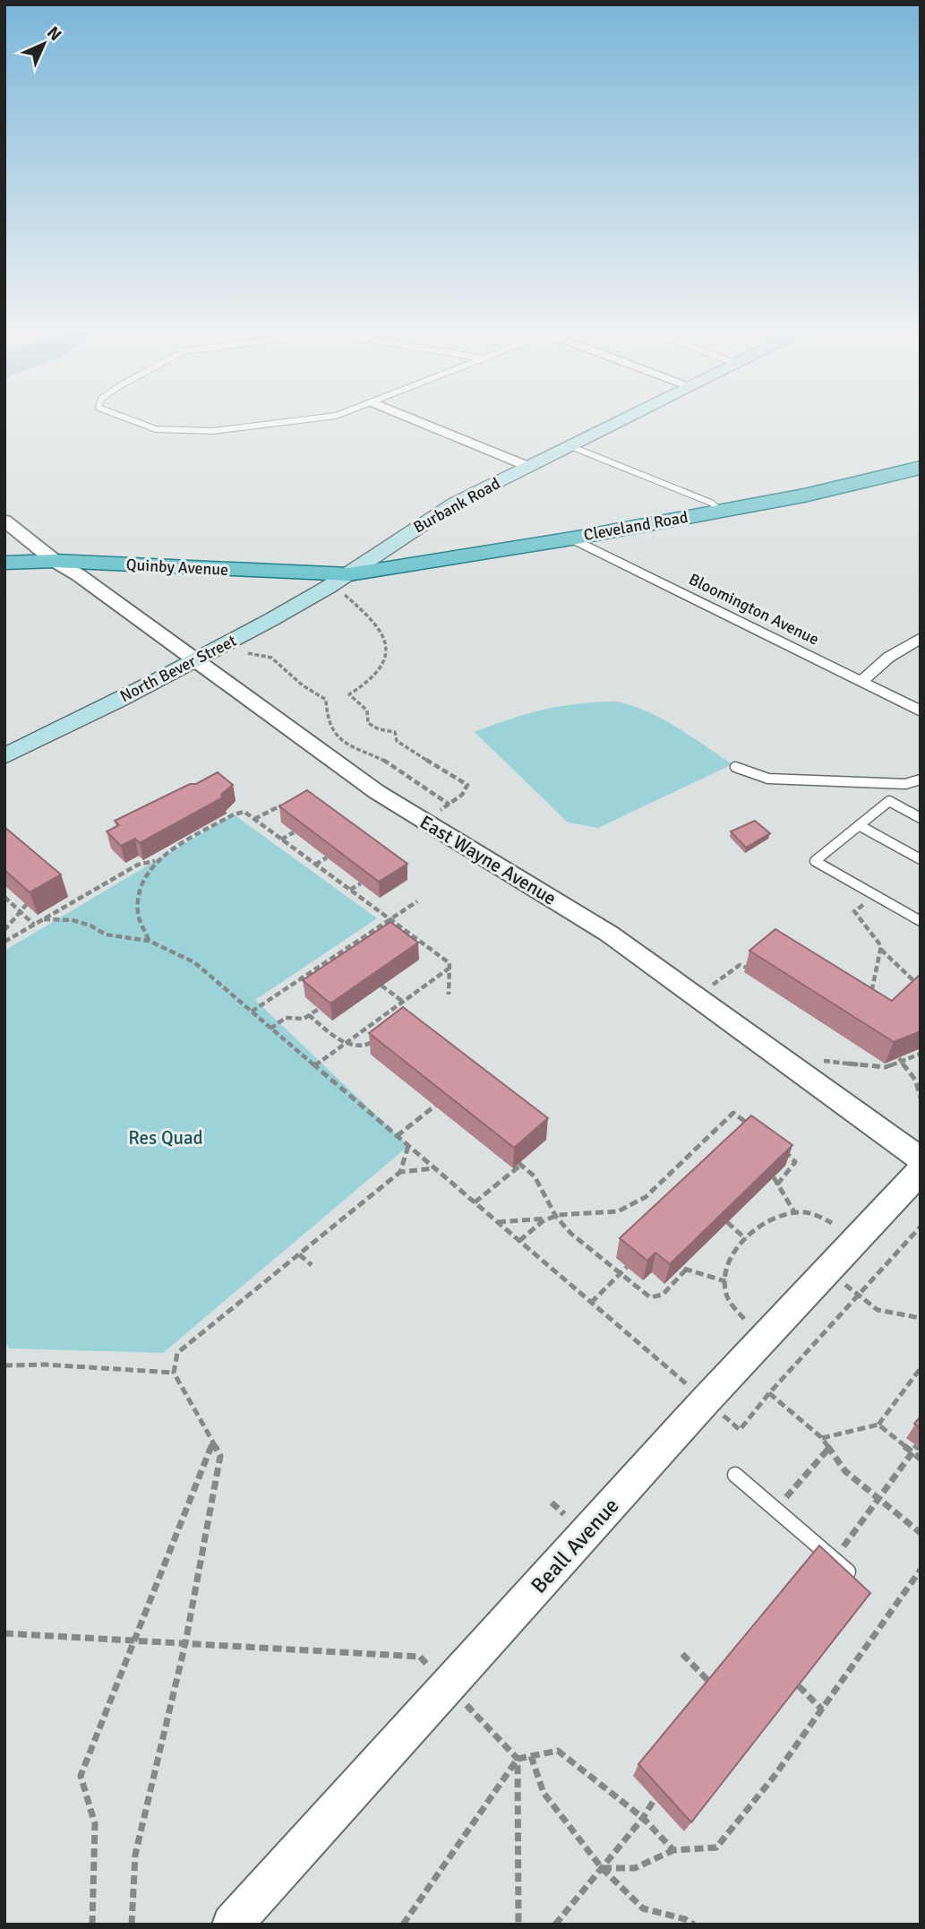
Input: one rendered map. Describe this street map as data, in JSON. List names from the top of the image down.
{
  "streets": {
    "main road": [
      "Burbank Road",
      "Cleveland Road",
      "Quinby Avenue",
      "North Bever Street"
    ],
    "street": ["Bloomington Avenue", "East Wayne Avenue", "Beall Avenue"]
  },
  "crossings": [
    ["Burbank Road", "Cleveland Road"],
    ["Burbank Road", "Quinby Avenue"],
    ["Burbank Road", "North Bever Street"],
    ["Cleveland Road", "Quinby Avenue"],
    ["Cleveland Road", "Bloomington Avenue"],
    ["Cleveland Road", "North Bever Street"],
    ["Quinby Avenue", "North Bever Street"],
    ["Quinby Avenue", "East Wayne Avenue"],
    ["North Bever Street", "East Wayne Avenue"]
  ],
  "parks": ["Res Quad"],
  "north": "top right"
}
